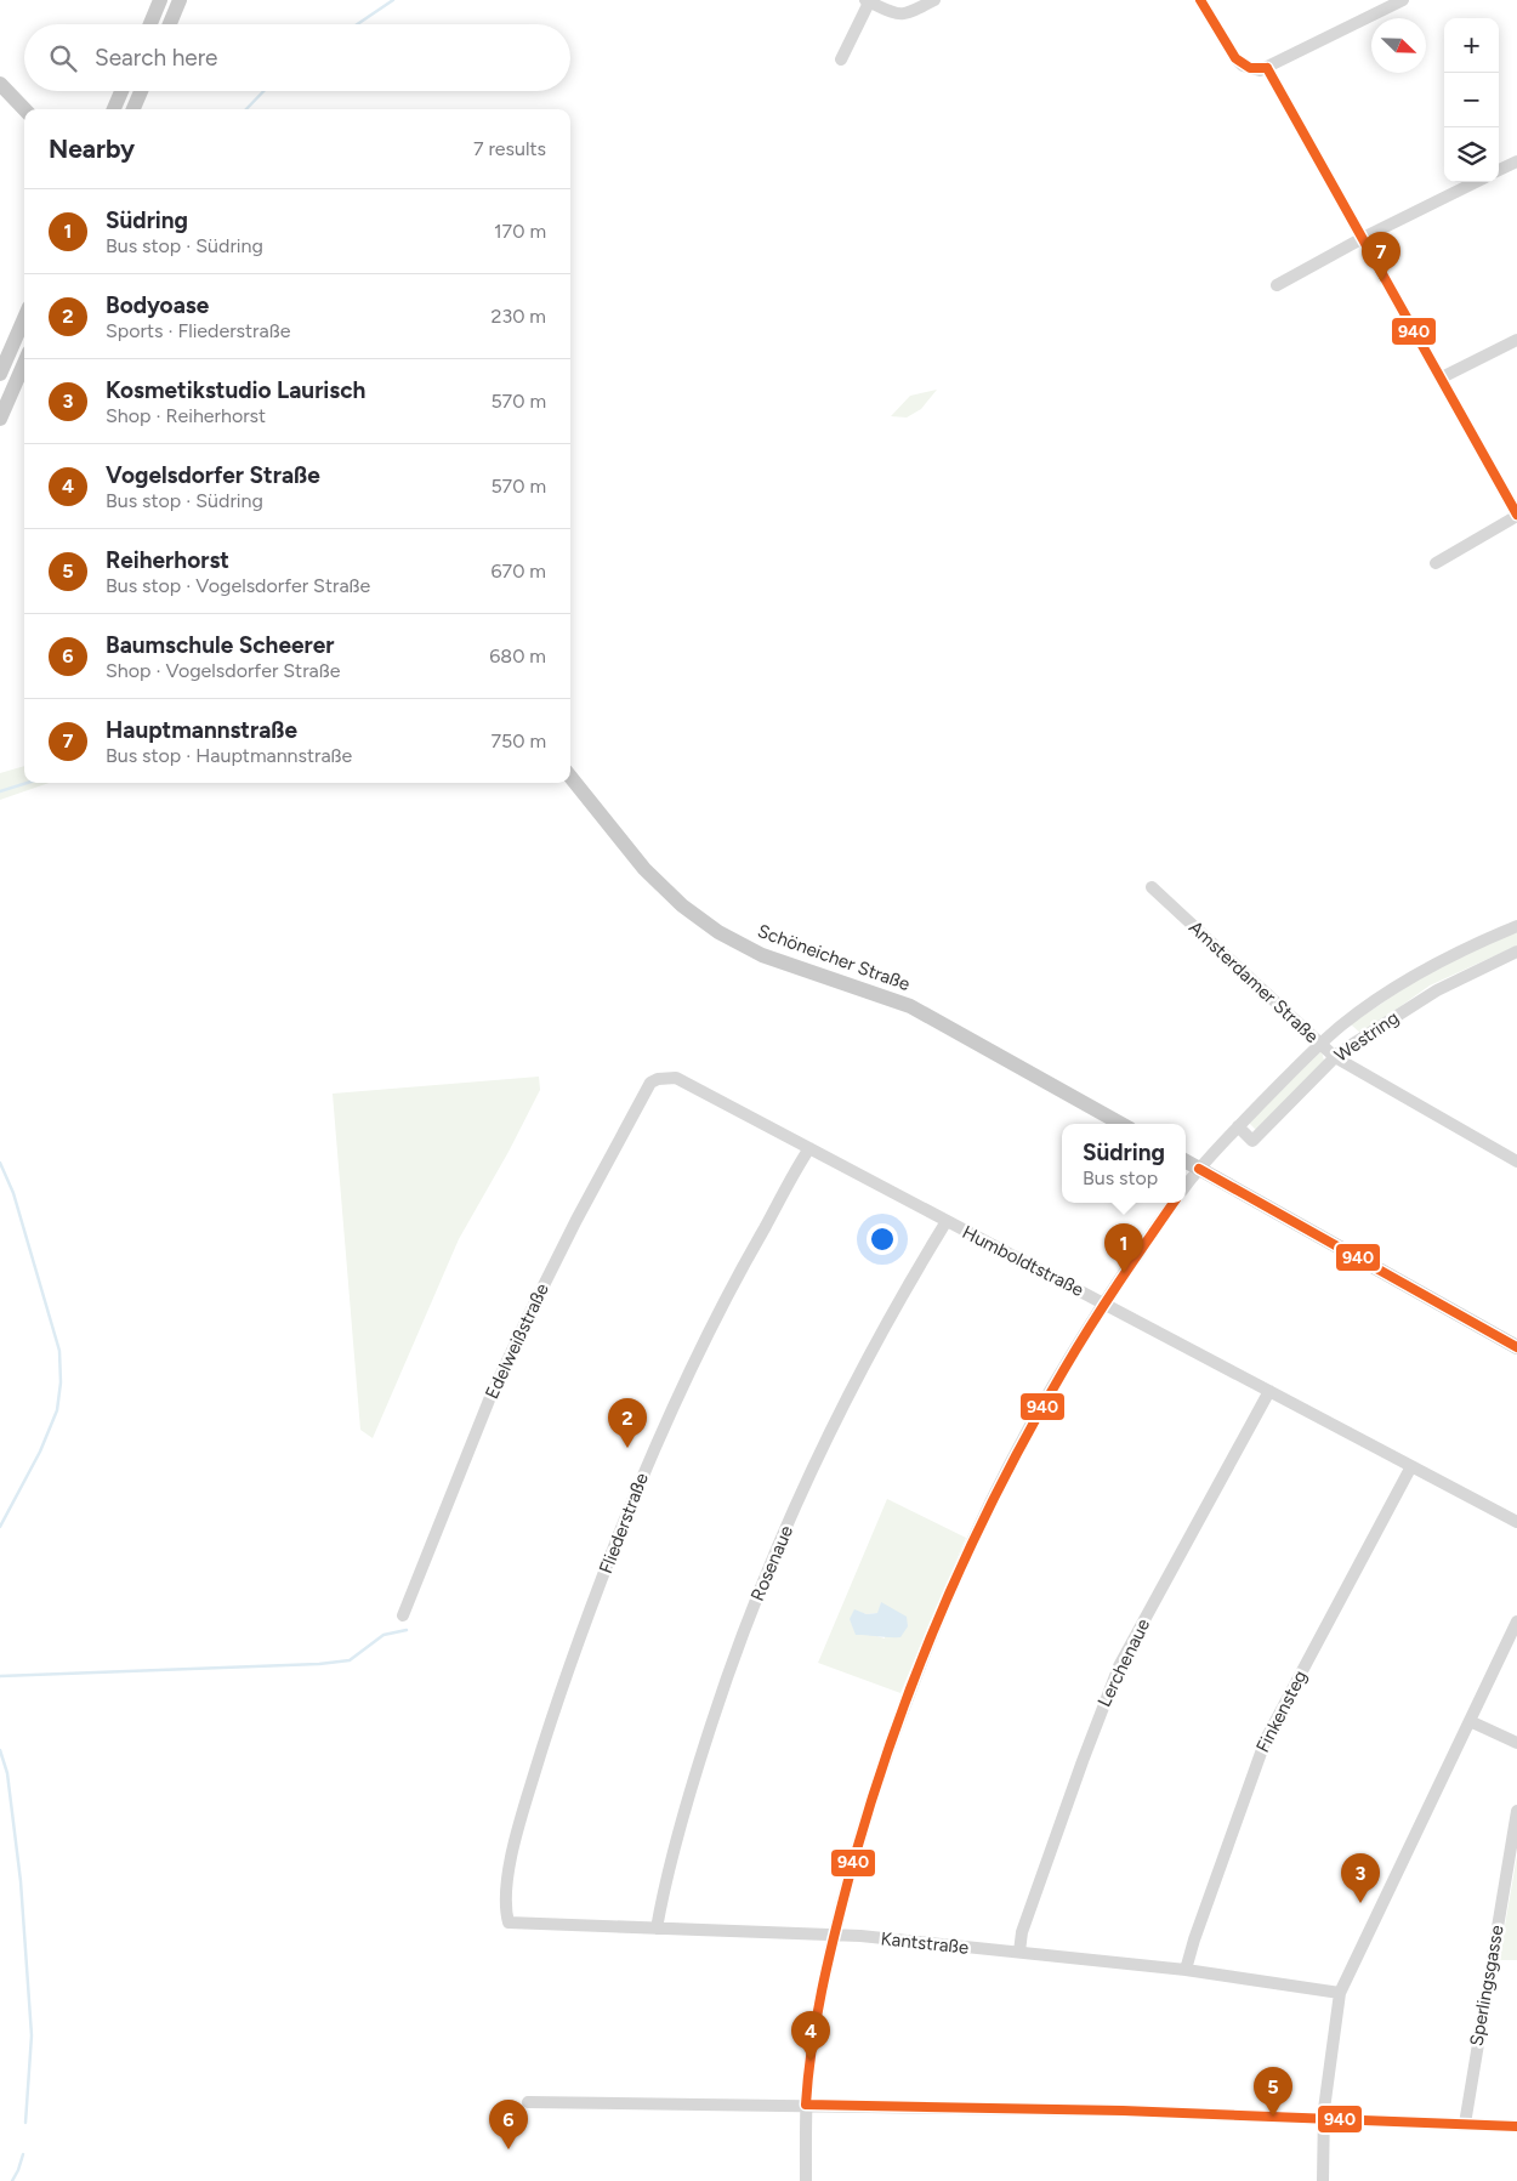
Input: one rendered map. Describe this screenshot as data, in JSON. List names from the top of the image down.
{
  "streets": {
    "main road": ["Schöneicher Straße"],
    "street": [
      "Amsterdamer Straße",
      "Westring",
      "Humboldtstraße",
      "Edelweißstraße",
      "Fliederstraße",
      "Rosenaue",
      "Lerchenaue",
      "Finkensteg",
      "Kantstraße",
      "Sperlingsgasse"
    ]
  },
  "crossings": [
    ["Amsterdamer Straße", "Westring"],
    ["Humboldtstraße", "Edelweißstraße"],
    ["Humboldtstraße", "Fliederstraße"],
    ["Humboldtstraße", "Rosenaue"],
    ["Humboldtstraße", "Lerchenaue"],
    ["Humboldtstraße", "Finkensteg"],
    ["Fliederstraße", "Kantstraße"],
    ["Rosenaue", "Kantstraße"],
    ["Lerchenaue", "Kantstraße"],
    ["Finkensteg", "Kantstraße"]
  ],
  "lines": ["transit line 940"],
  "north": "bottom right",
  "page": {
    "map_buttons": ["+", "−"],
    "search": "Search here",
    "heading": ["Nearby", "7 results"],
    "list": [
      {
        "mark": "1",
        "name": "Südring",
        "note": "Bus stop · Südring",
        "value": "170 m"
      },
      {
        "mark": "2",
        "name": "Bodyoase",
        "note": "Sports · Fliederstraße",
        "value": "230 m"
      },
      {
        "mark": "3",
        "name": "Kosmetikstudio Laurisch",
        "note": "Shop · Reiherhorst",
        "value": "570 m"
      },
      {
        "mark": "4",
        "name": "Vogelsdorfer Straße",
        "note": "Bus stop · Südring",
        "value": "570 m"
      },
      {
        "mark": "5",
        "name": "Reiherhorst",
        "note": "Bus stop · Vogelsdorfer Straße",
        "value": "670 m"
      },
      {
        "mark": "6",
        "name": "Baumschule Scheerer",
        "note": "Shop · Vogelsdorfer Straße",
        "value": "680 m"
      },
      {
        "mark": "7",
        "name": "Hauptmannstraße",
        "note": "Bus stop · Hauptmannstraße",
        "value": "750 m"
      }
    ],
    "pins": [
      "7",
      "1",
      "2",
      "3",
      "4",
      "5",
      "6"
    ],
    "popup": ["Südring", "Bus stop"]
  }
}
